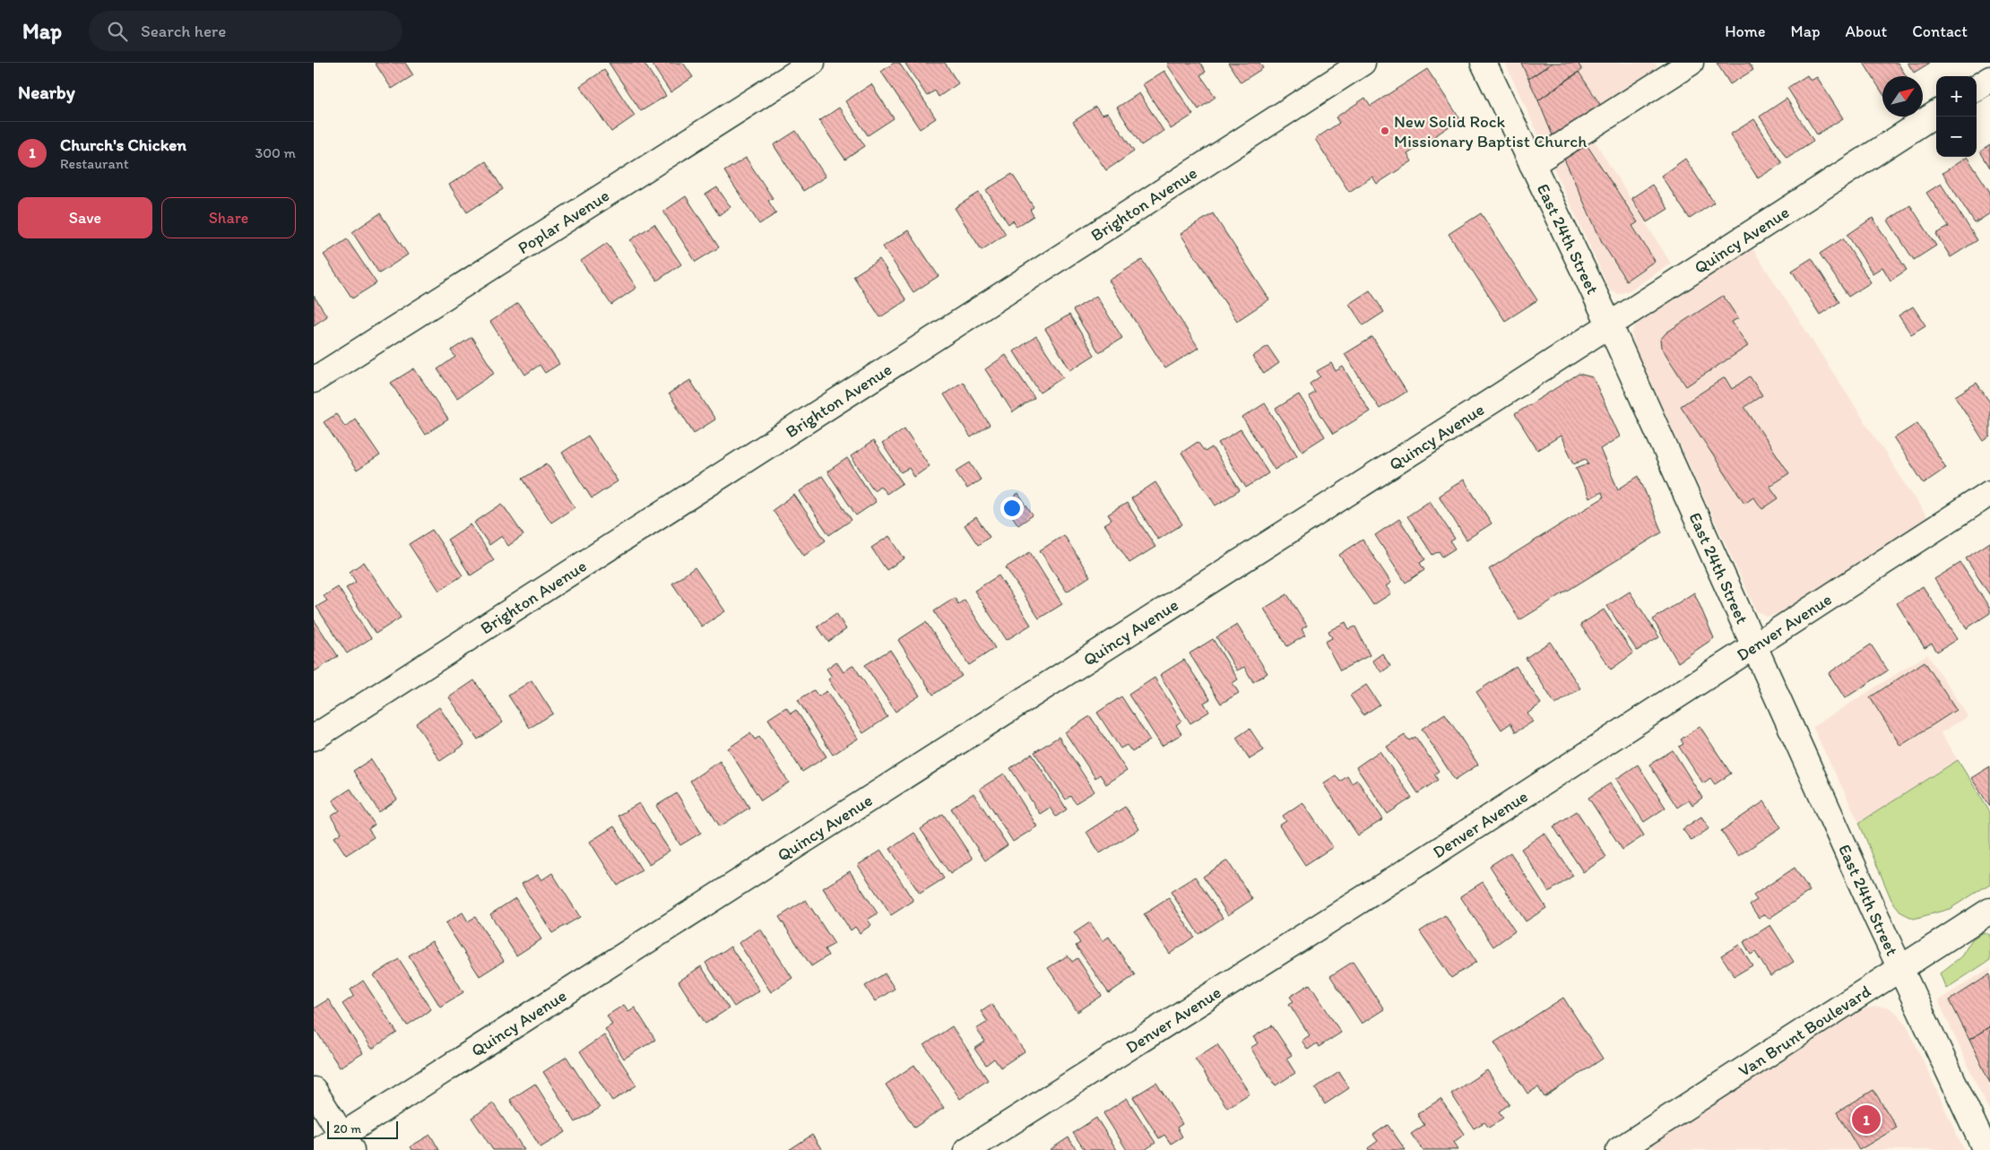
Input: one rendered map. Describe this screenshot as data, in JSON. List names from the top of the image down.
{
  "streets": {
    "street": [
      "Brighton Avenue",
      "Poplar Avenue",
      "East 24th Street",
      "Quincy Avenue",
      "Denver Avenue",
      "Van Brunt Boulevard"
    ]
  },
  "crossings": [
    ["East 24th Street", "Quincy Avenue"],
    ["East 24th Street", "Denver Avenue"],
    ["East 24th Street", "Van Brunt Boulevard"]
  ],
  "places": ["New Solid Rock Missionary Baptist Church"],
  "scale_bar": "20 m",
  "north": "top right",
  "page": {
    "header": "Map",
    "search": "Search here",
    "nav": [
      "Home",
      "Map",
      "About",
      "Contact"
    ],
    "heading": "Nearby",
    "map_buttons": ["+", "−"],
    "list": [
      {
        "mark": "1",
        "name": "Church's Chicken",
        "note": "Restaurant",
        "value": "300 m"
      }
    ],
    "buttons": ["Save", "Share"],
    "pins": "1",
    "scale": "20 m"
  }
}
